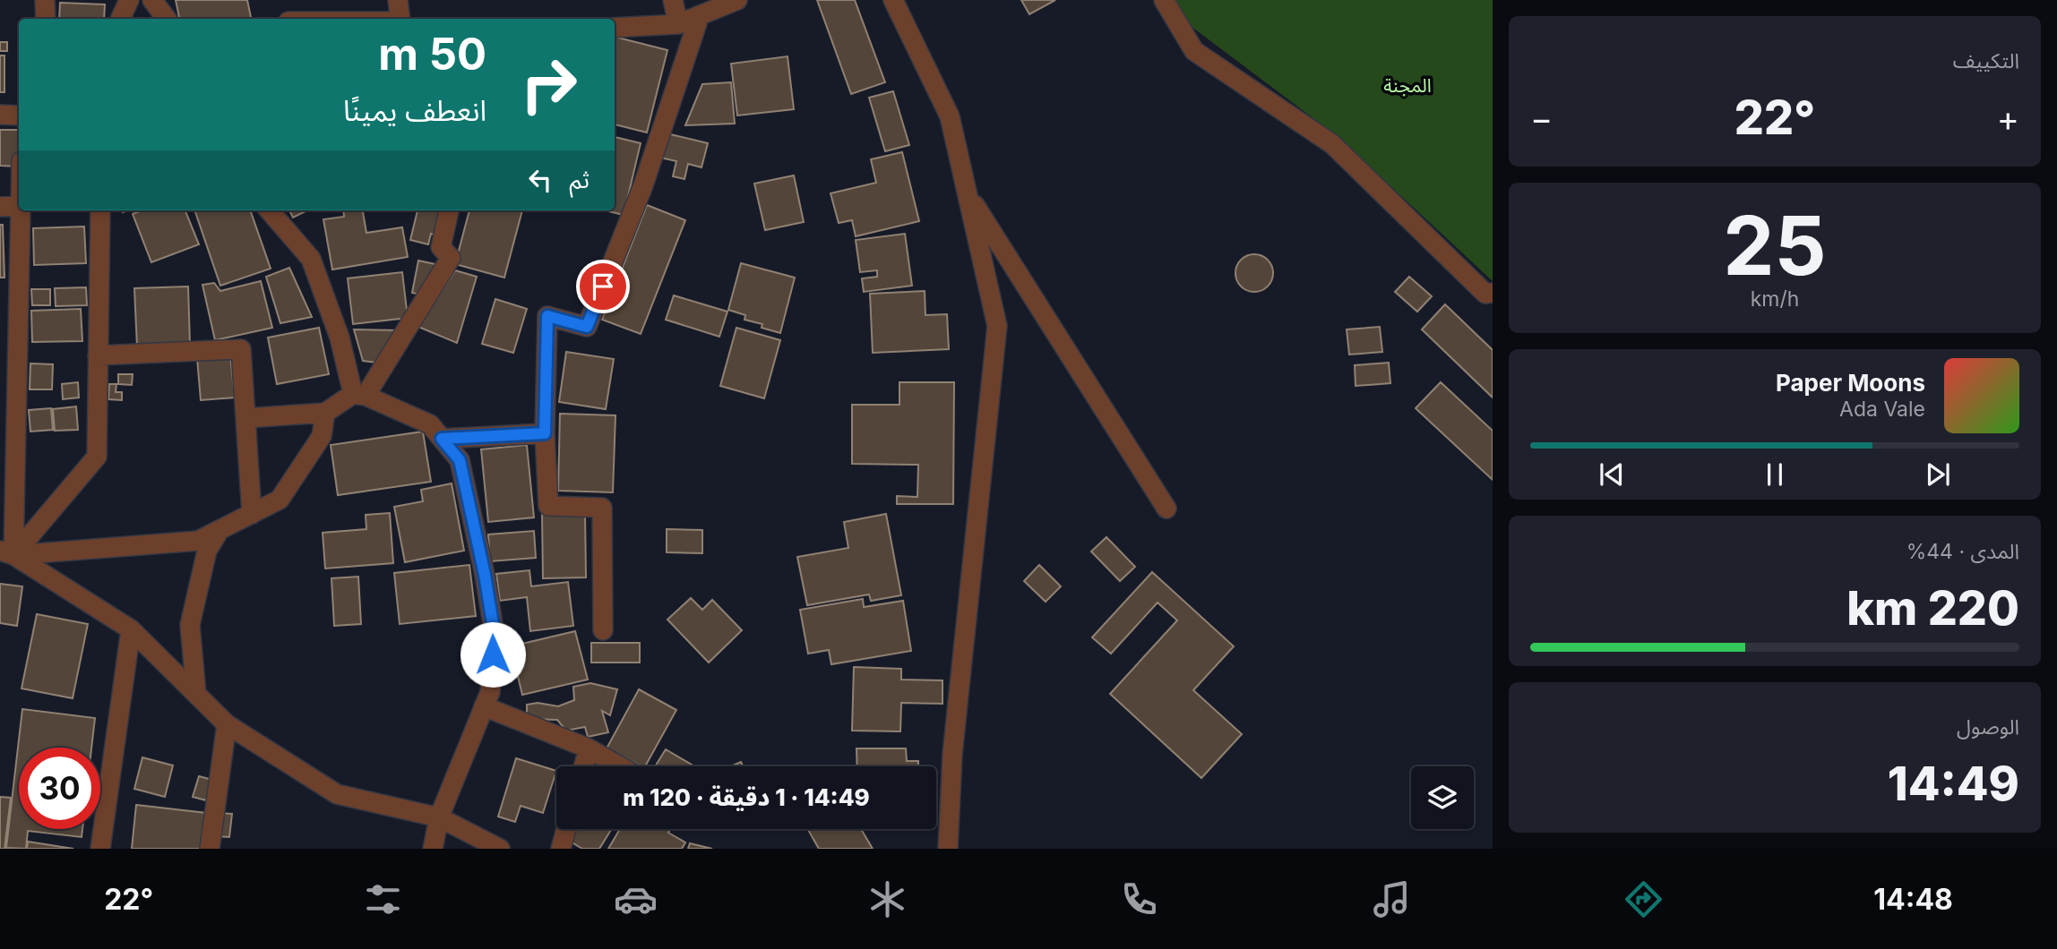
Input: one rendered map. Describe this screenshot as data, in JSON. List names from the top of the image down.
{
  "parks": ["المجنة"],
  "page": {
    "tile": [
      "التكييف",
      ["25", "km/h"],
      ["المدى · 44%", "220 km"],
      ["الوصول", "14:49"]
    ],
    "turn": ["50 m", "انعطف يمينًا"],
    "heat": ["−", "22°", "+"],
    "then": "ثم",
    "song": ["Paper Moons", "Ada Vale"],
    "limit": "30",
    "trip": "14:49 · 1 دقيقة · 120 m",
    "tabs": ["14:48", "22°"]
  }
}
